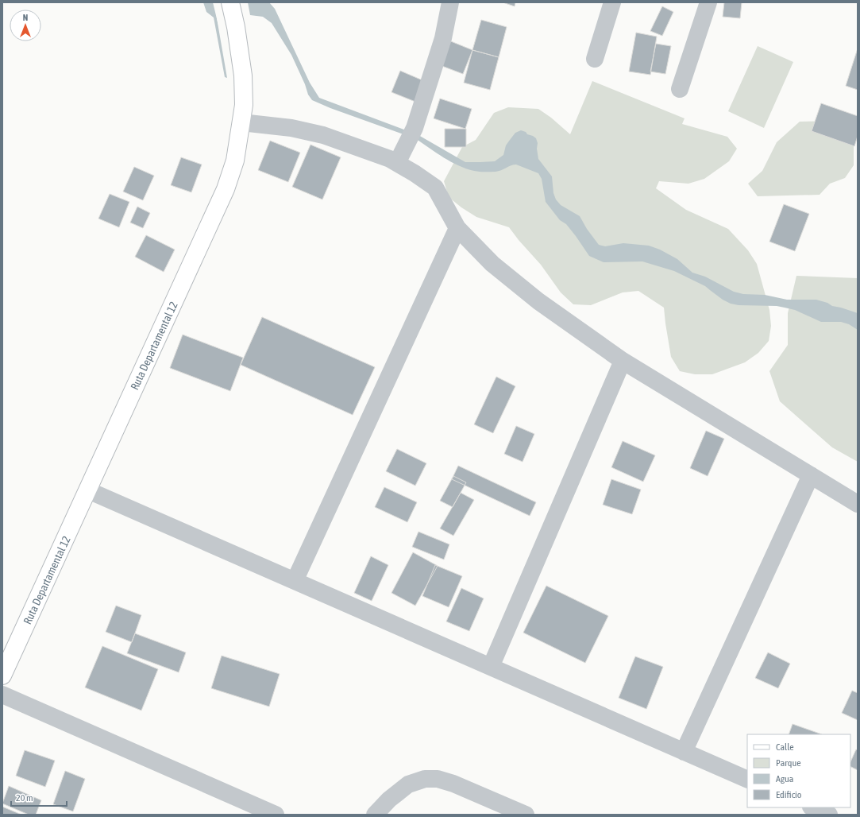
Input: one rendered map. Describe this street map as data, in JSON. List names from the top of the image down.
{
  "streets": {
    "main road": ["Ruta Departamental 12"]
  },
  "legend": [
    "Calle",
    "Parque",
    "Agua",
    "Edificio"
  ],
  "scale_bar": "20 m",
  "north": "top"
}
